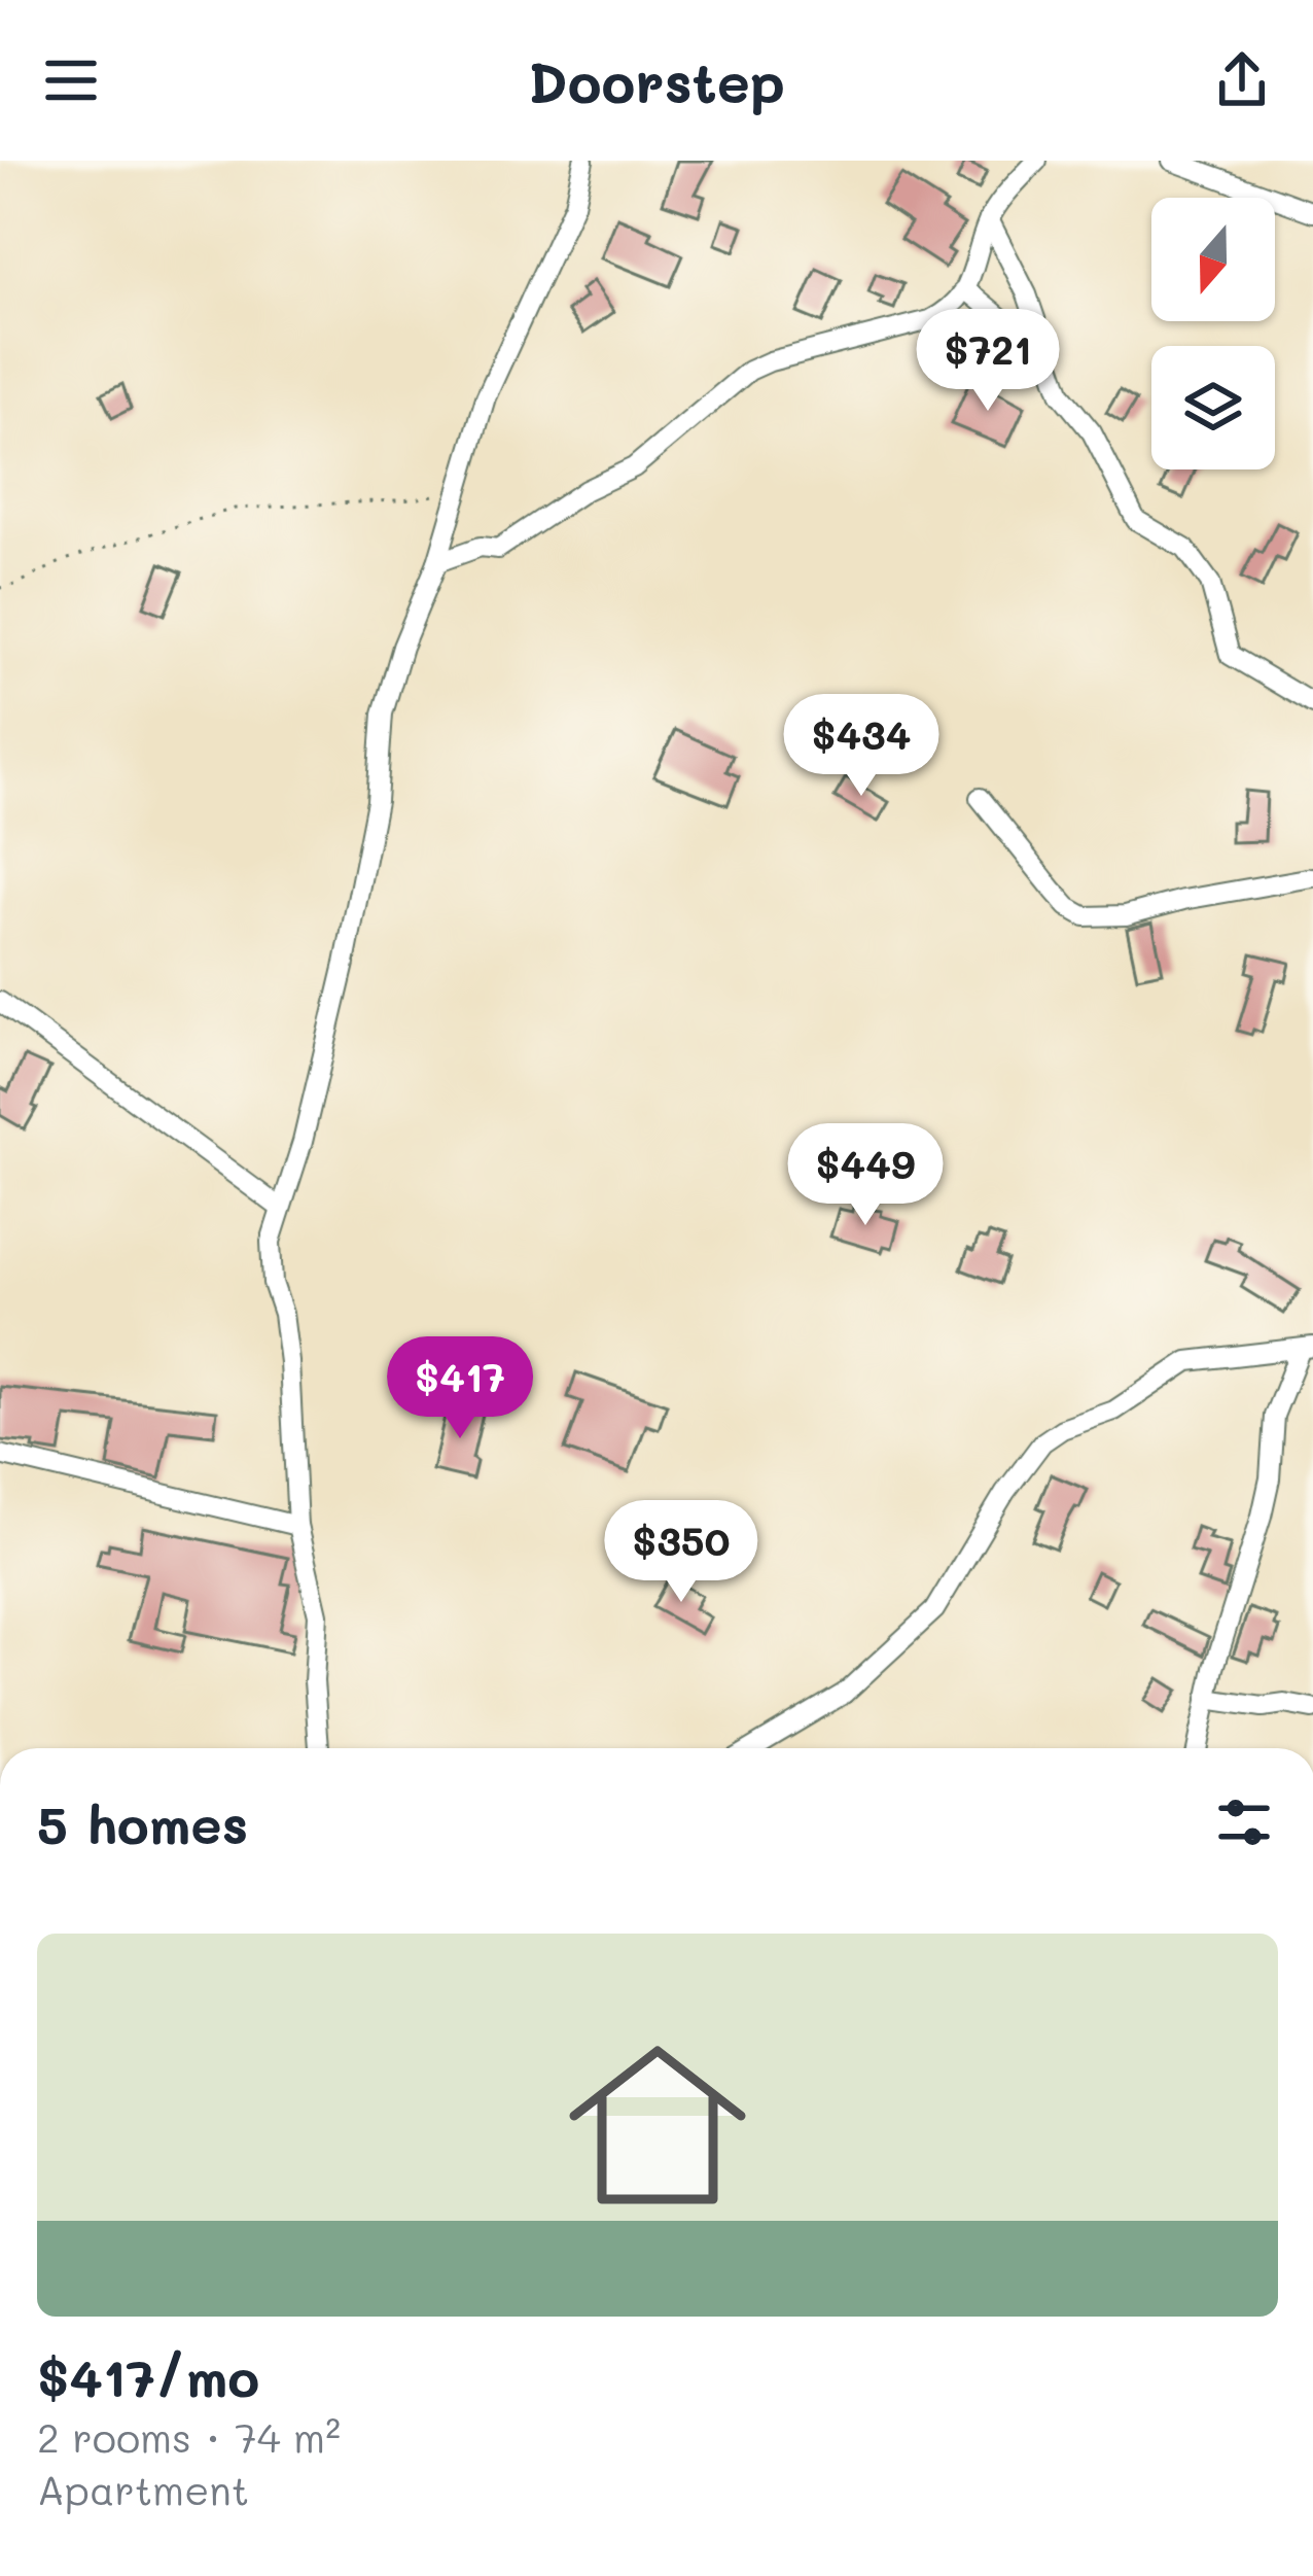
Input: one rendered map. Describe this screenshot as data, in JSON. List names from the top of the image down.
{
  "north": "bottom",
  "page": {
    "header": "Doorstep",
    "price": [
      "$721",
      "$434",
      "$449",
      "$417",
      "$350"
    ],
    "heading": "5 homes",
    "list": [
      {
        "name": "$417/mo",
        "note": "2 rooms · 74 m² · Apartment"
      }
    ]
  }
}
